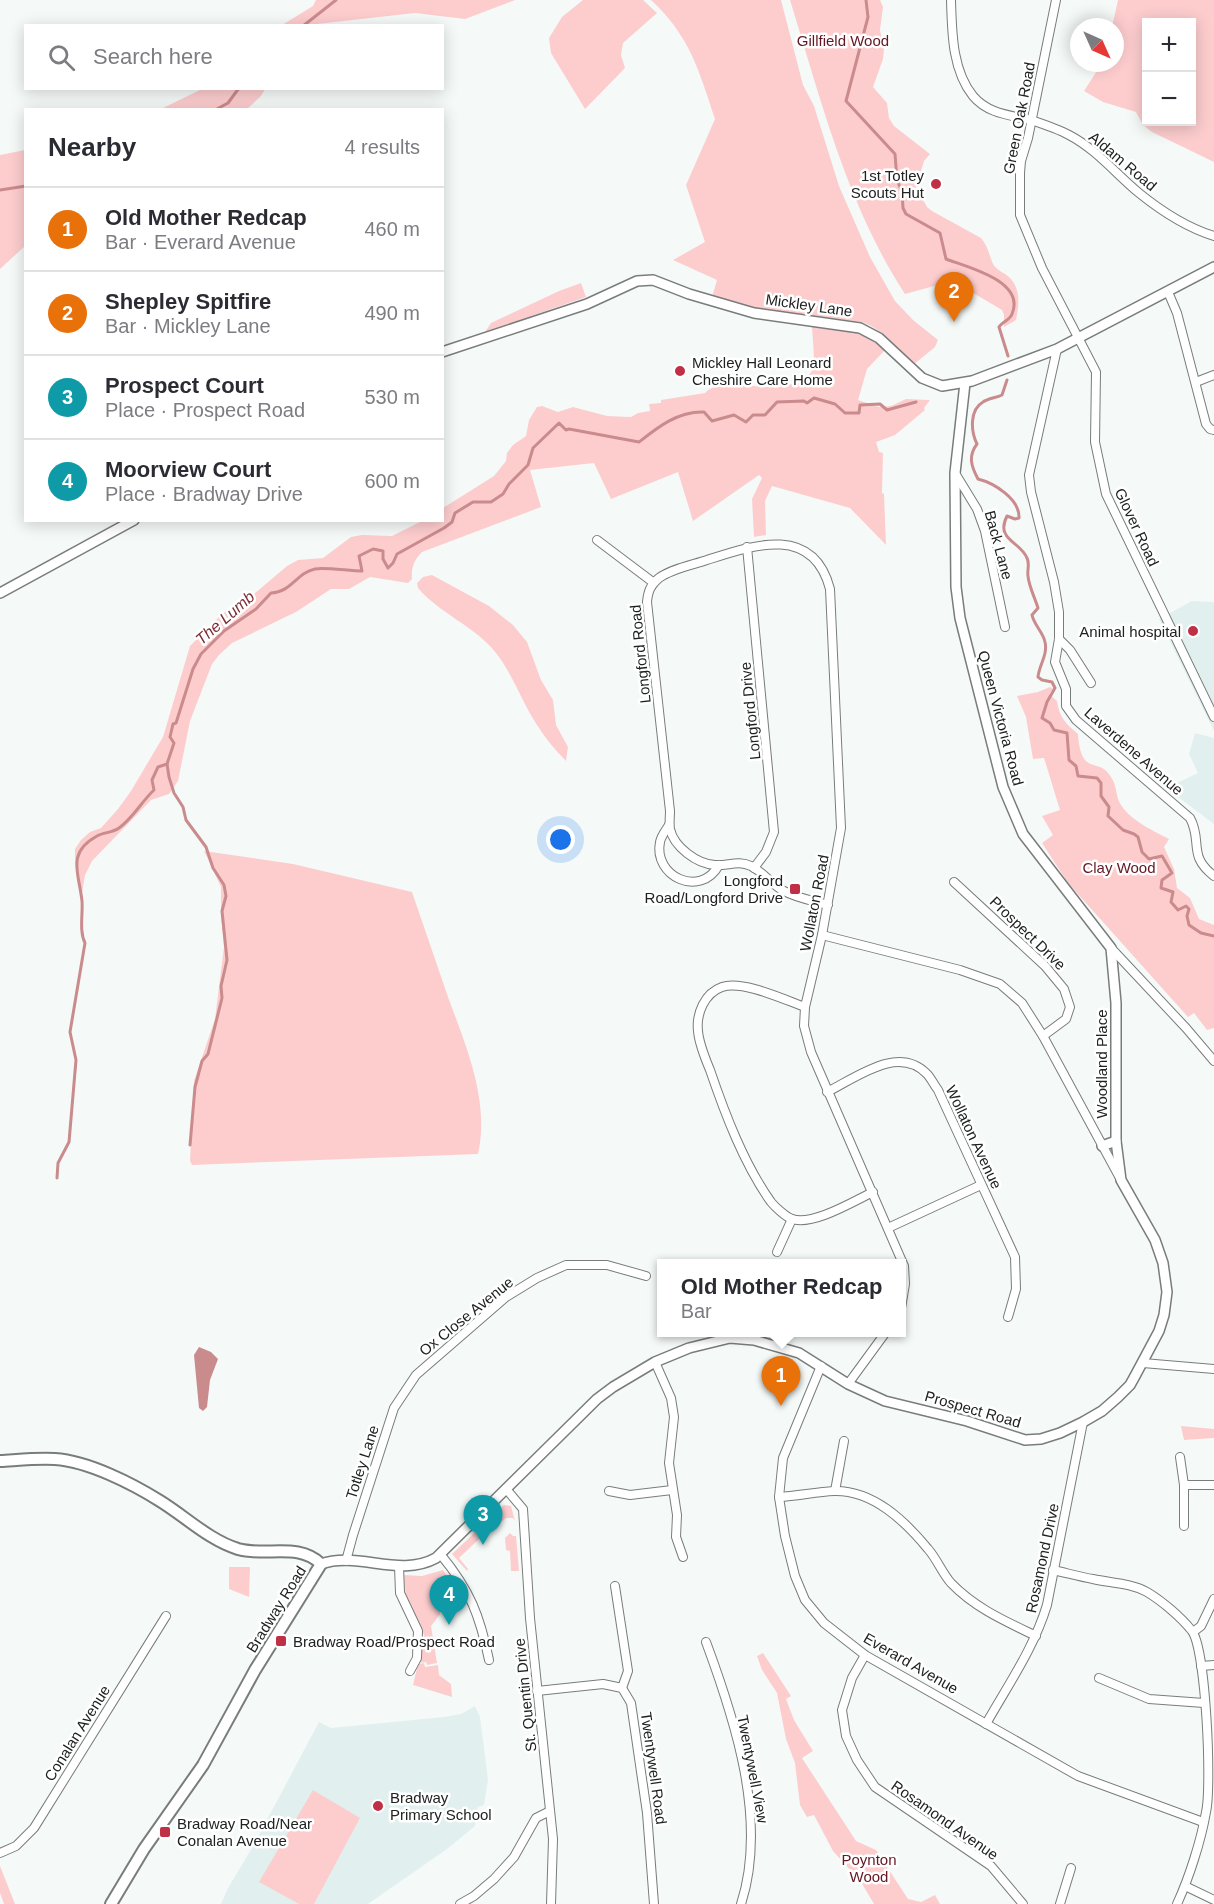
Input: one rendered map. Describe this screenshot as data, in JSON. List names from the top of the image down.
{
  "streets": {
    "main road": ["Bradway Road"],
    "street": [
      "Green Oak Road",
      "Aldam Road",
      "Mickley Lane",
      "Glover Road",
      "Back Lane",
      "Longford Road",
      "Longford Drive",
      "Queen Victoria Road",
      "Laverdene Avenue",
      "Wollaton Road",
      "Prospect Drive",
      "Woodland Place",
      "Wollaton Avenue",
      "Ox Close Avenue",
      "Prospect Road",
      "Totley Lane",
      "Rosamond Drive",
      "Everard Avenue",
      "St. Quentin Drive",
      "Conalan Avenue",
      "Twentywell Road",
      "Twentywell View",
      "Rosamond Avenue"
    ]
  },
  "crossings": [
    ["Green Oak Road", "Aldam Road"],
    ["Green Oak Road", "Mickley Lane"],
    ["Green Oak Road", "Glover Road"],
    ["Mickley Lane", "Glover Road"],
    ["Mickley Lane", "Queen Victoria Road"],
    ["Mickley Lane", "Laverdene Avenue"],
    ["Back Lane", "Queen Victoria Road"],
    ["Longford Road", "Longford Drive"],
    ["Longford Drive", "Wollaton Road"],
    ["Queen Victoria Road", "Woodland Place"],
    ["Wollaton Road", "Wollaton Avenue"],
    ["Wollaton Road", "Prospect Road"],
    ["Prospect Drive", "Prospect Road"],
    ["Woodland Place", "Prospect Road"],
    ["Ox Close Avenue", "Totley Lane"],
    ["Prospect Road", "Totley Lane"],
    ["Prospect Road", "Rosamond Drive"],
    ["Prospect Road", "Bradway Road"],
    ["Prospect Road", "Everard Avenue"],
    ["Prospect Road", "St. Quentin Drive"],
    ["Rosamond Drive", "Everard Avenue"],
    ["Everard Avenue", "Rosamond Avenue"]
  ],
  "water": ["The Lumb"],
  "parks": ["Gillfield Wood", "Clay Wood", "Poynton Wood"],
  "places": {
    "other": [
      "1st Totley Scouts Hut",
      "Mickley Hall Leonard Cheshire Care Home",
      "Animal hospital",
      "Bradway Primary School"
    ],
    "transit": ["Longford Road/Longford Drive", "Bradway Road/Prospect Road", "Bradway Road/Near Conalan Avenue"]
  },
  "north": "bottom right",
  "page": {
    "map_buttons": ["+", "−"],
    "search": "Search here",
    "heading": ["Nearby", "4 results"],
    "list": [
      {
        "mark": "1",
        "name": "Old Mother Redcap",
        "note": "Bar · Everard Avenue",
        "value": "460 m"
      },
      {
        "mark": "2",
        "name": "Shepley Spitfire",
        "note": "Bar · Mickley Lane",
        "value": "490 m"
      },
      {
        "mark": "3",
        "name": "Prospect Court",
        "note": "Place · Prospect Road",
        "value": "530 m"
      },
      {
        "mark": "4",
        "name": "Moorview Court",
        "note": "Place · Bradway Drive",
        "value": "600 m"
      }
    ],
    "pins": [
      "2",
      "1",
      "3",
      "4"
    ],
    "popup": ["Old Mother Redcap", "Bar"]
  }
}
